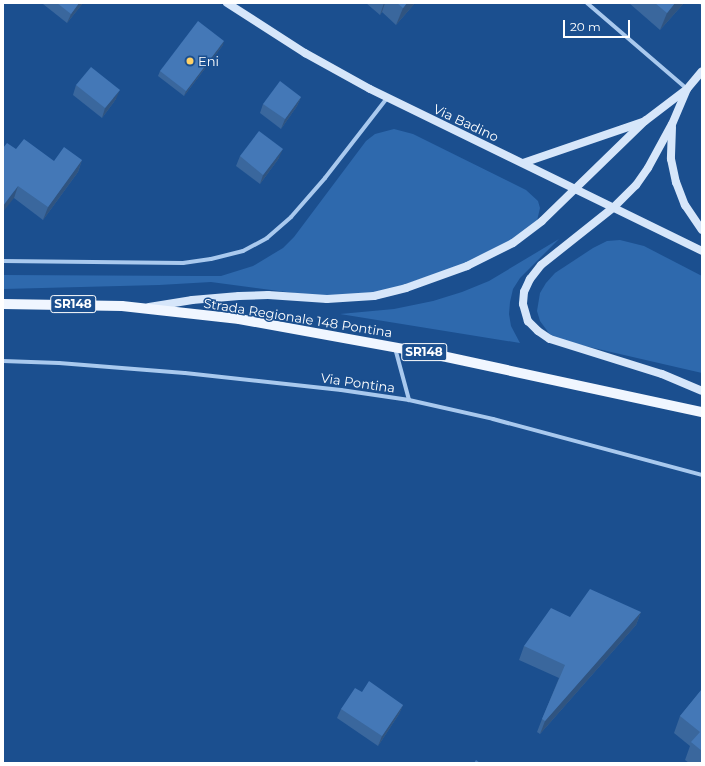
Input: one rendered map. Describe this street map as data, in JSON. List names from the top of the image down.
{
  "streets": {
    "main road": ["SR148", "Strada Regionale 148 Pontina"],
    "street": ["Via Badino", "Via Pontina"]
  },
  "places": ["Eni"],
  "scale_bar": "20 m"
}
